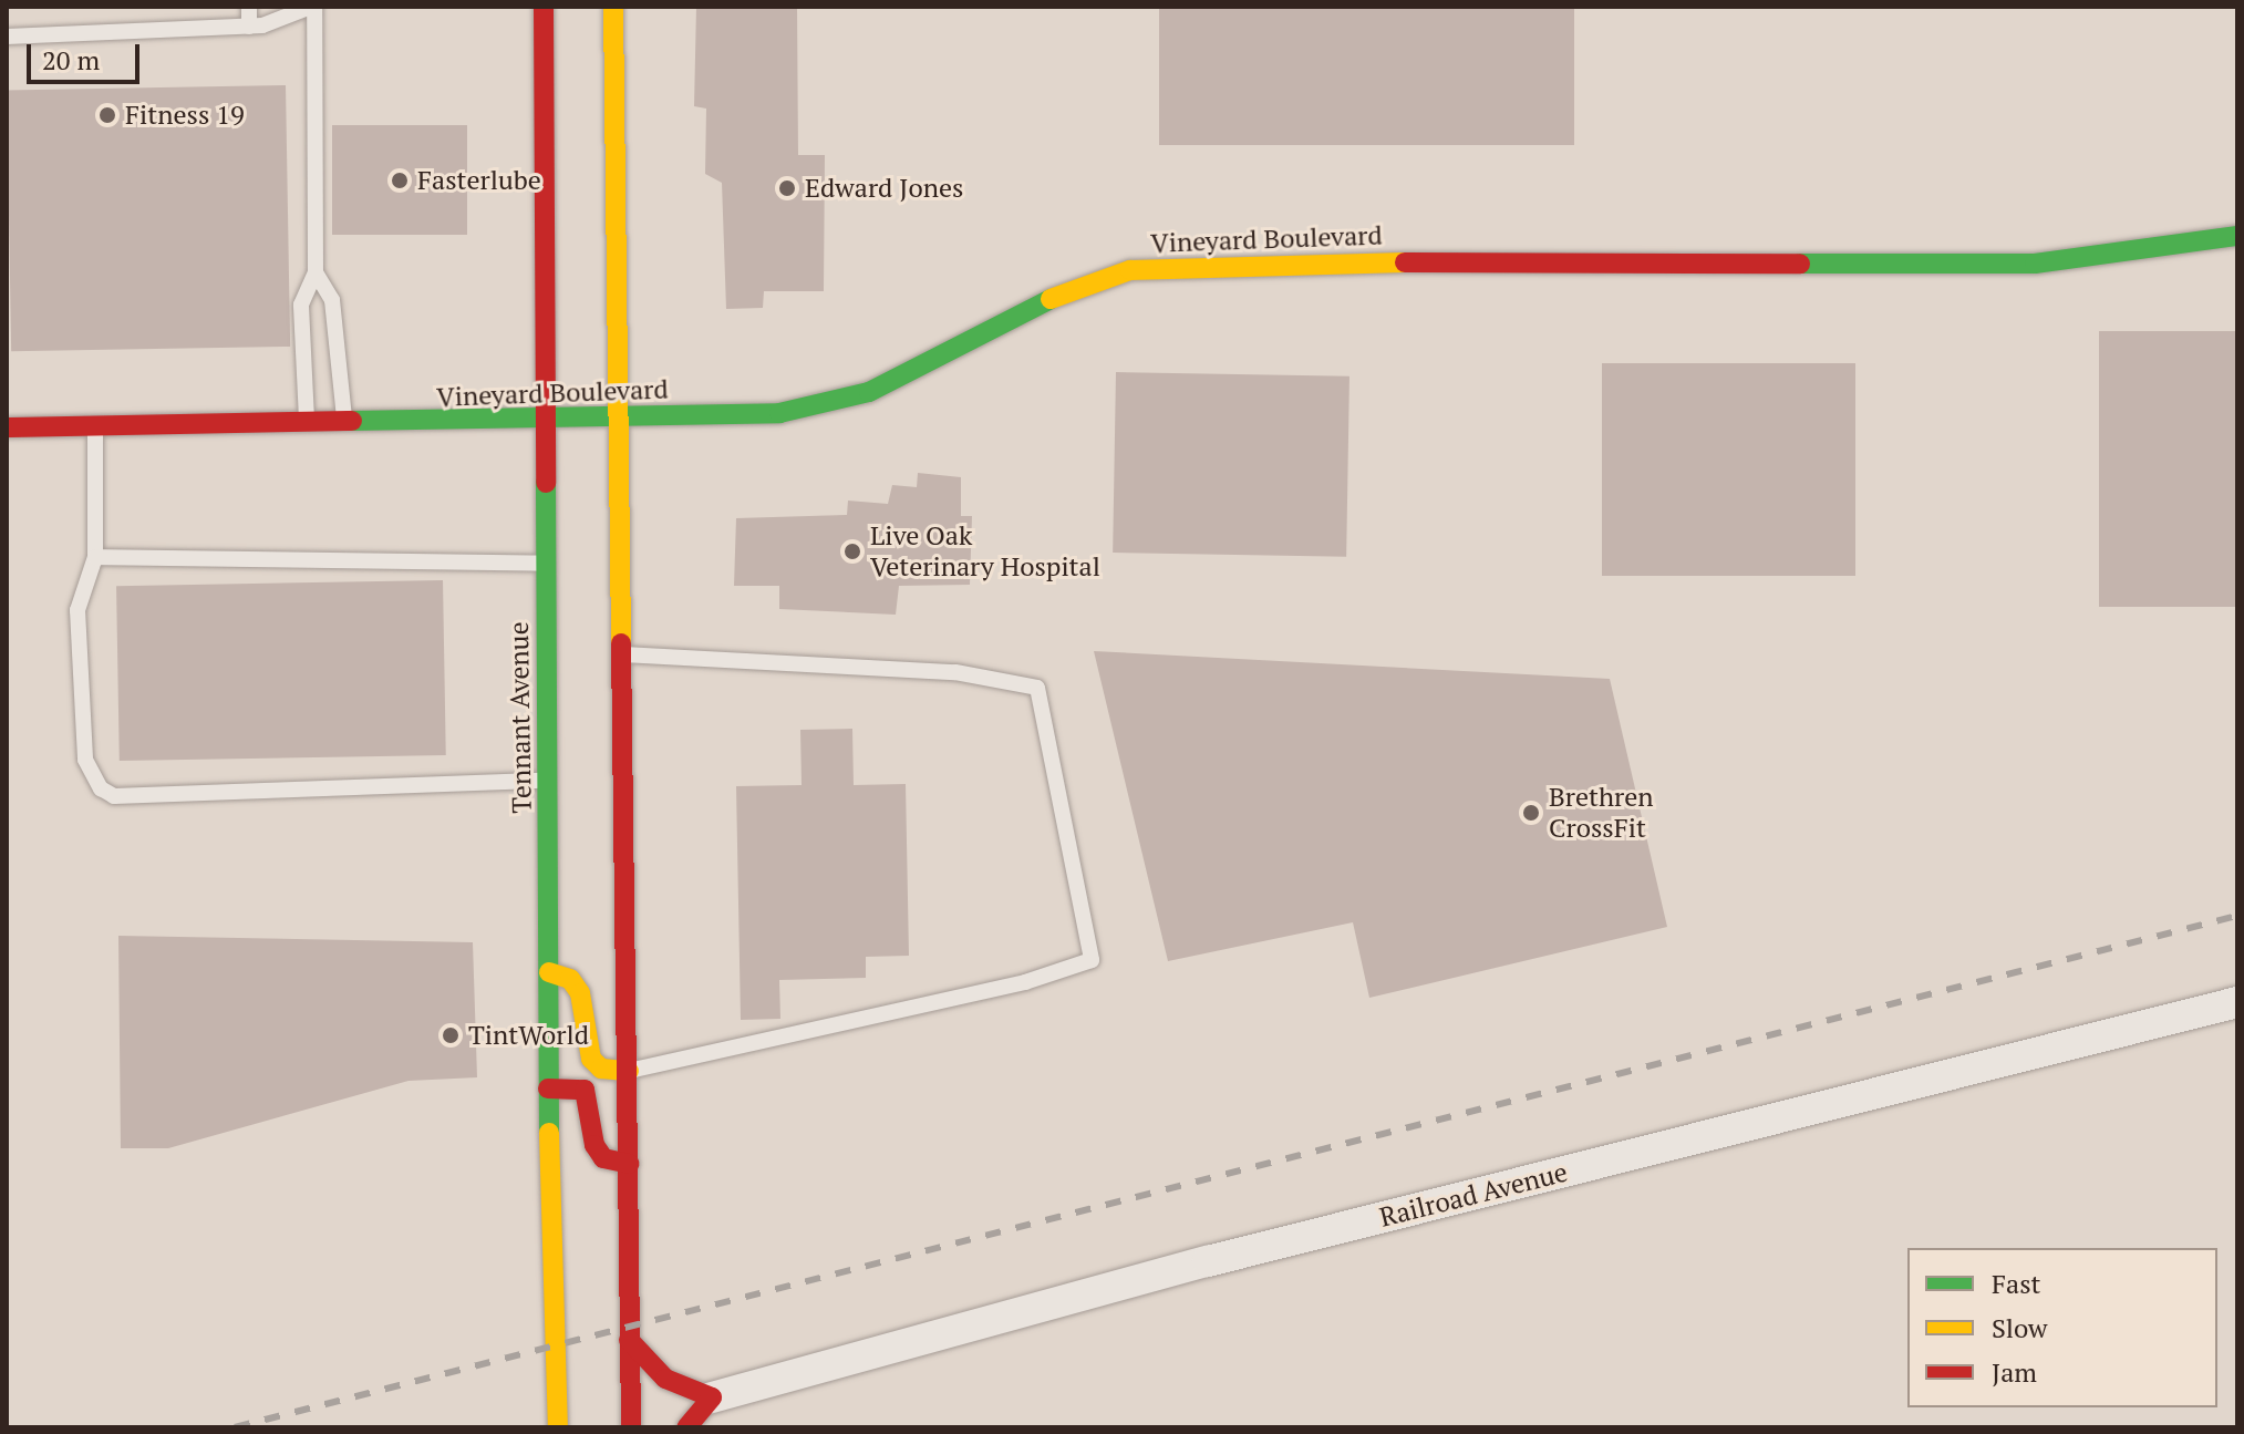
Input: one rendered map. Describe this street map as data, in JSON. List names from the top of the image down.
{
  "streets": {
    "main road": ["Vineyard Boulevard", "Tennant Avenue"],
    "street": ["Railroad Avenue"]
  },
  "crossings": [
    ["Vineyard Boulevard", "Tennant Avenue"]
  ],
  "places": [
    "Fitness 19",
    "Fasterlube",
    "Edward Jones",
    "Live Oak Veterinary Hospital",
    "Brethren CrossFit",
    "TintWorld"
  ],
  "legend": ["Fast", "Slow", "Jam"],
  "scale_bar": "20 m"
}
